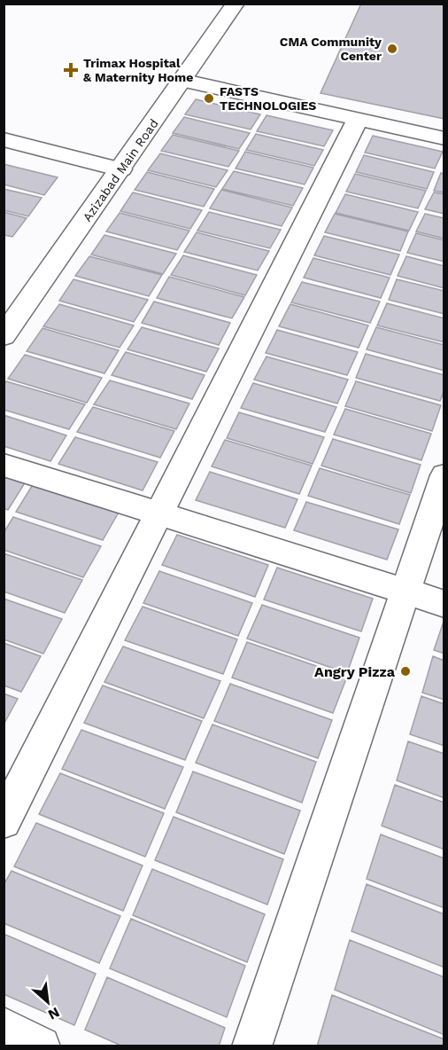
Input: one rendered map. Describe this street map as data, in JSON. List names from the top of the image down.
{
  "streets": {
    "street": ["Azizabad Main Road"]
  },
  "places": {
    "other": ["CMA Community Center", "FASTS TECHNOLOGIES", "Angry Pizza"],
    "health": ["Trimax Hospital & Maternity Home"]
  },
  "north": "bottom right"
}
